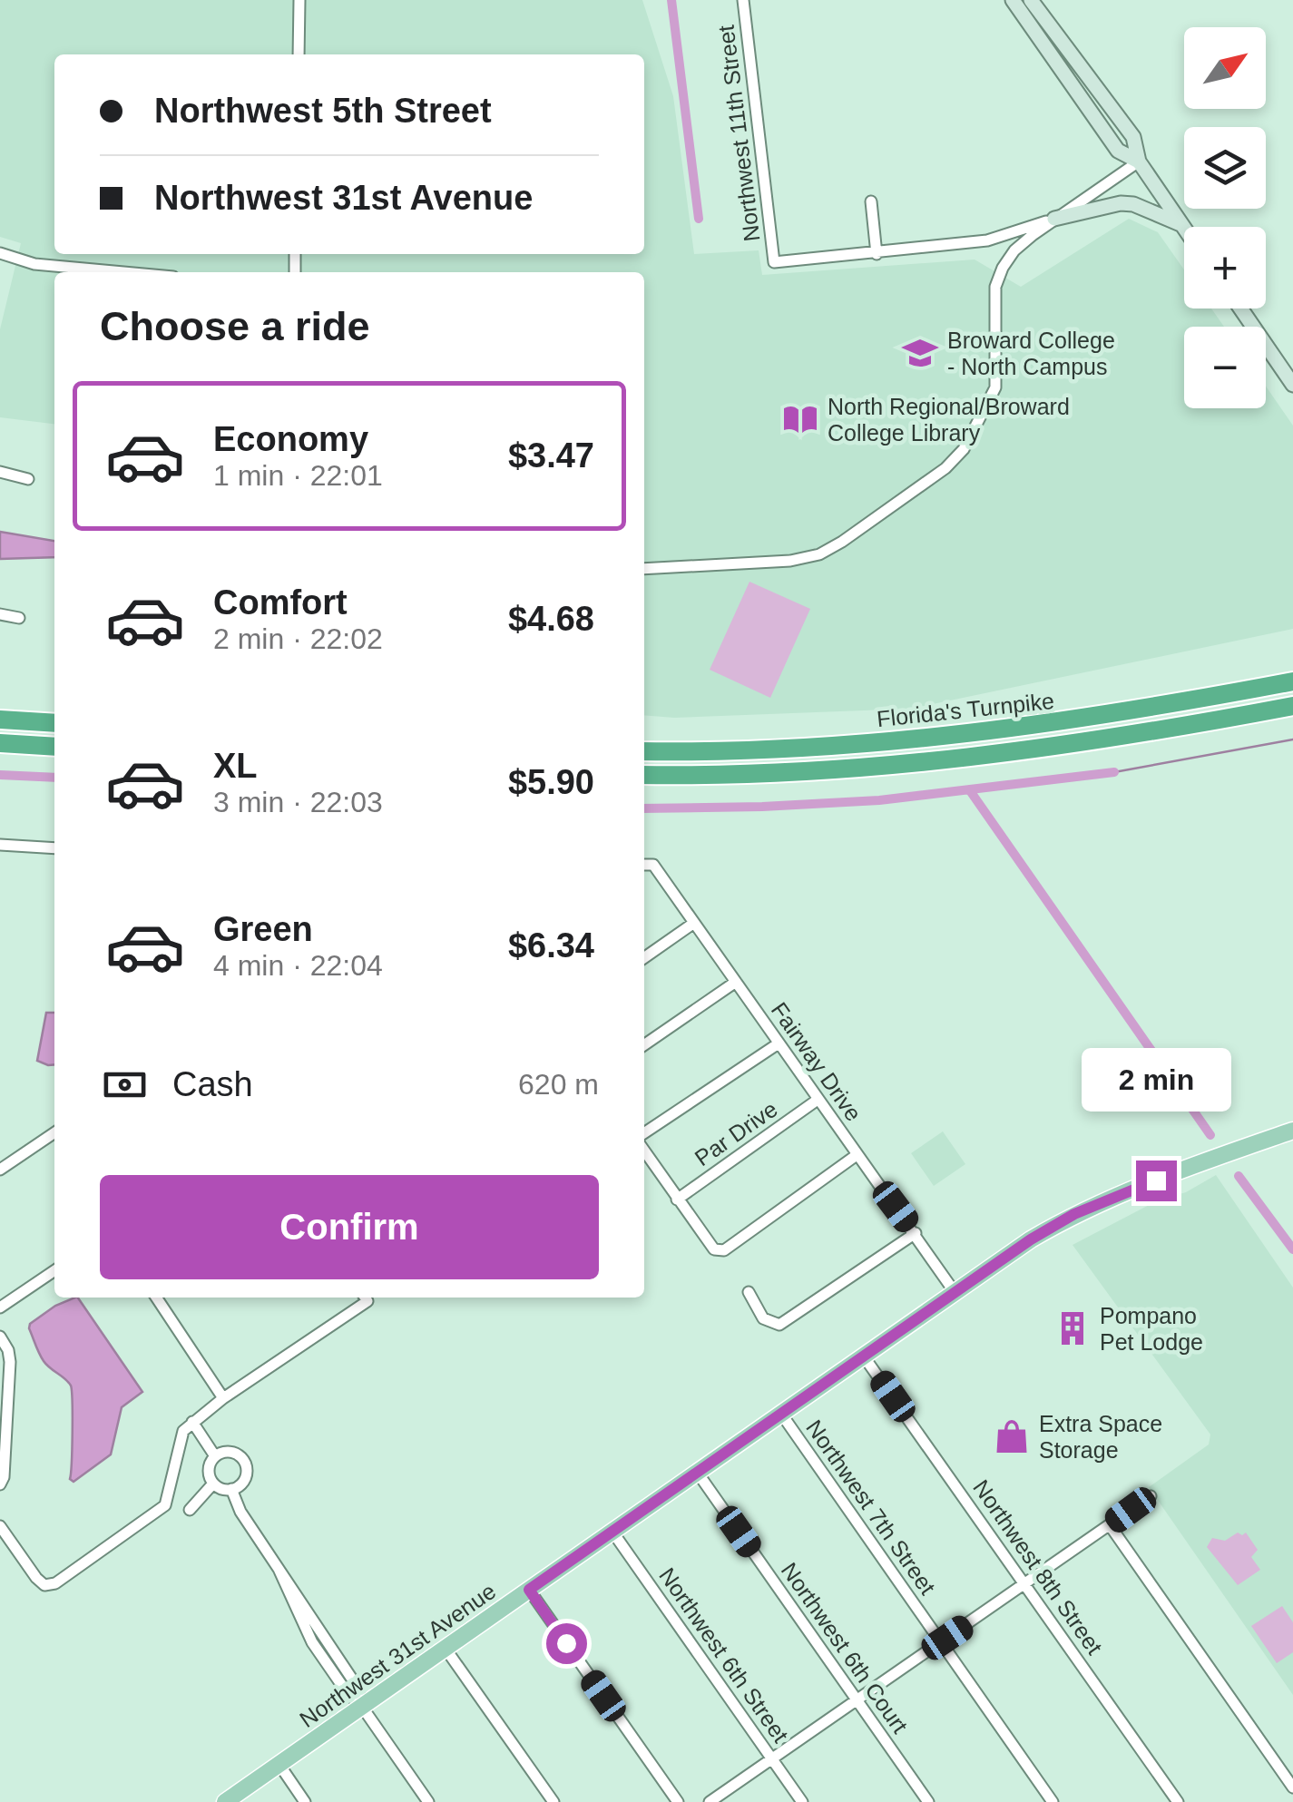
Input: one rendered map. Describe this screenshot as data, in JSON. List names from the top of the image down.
{
  "streets": {
    "highway": ["Florida's Turnpike"],
    "main road": ["Northwest 31st Avenue"],
    "street": [
      "Northwest 11th Street",
      "Fairway Drive",
      "Par Drive",
      "Northwest 7th Street",
      "Northwest 8th Street",
      "Northwest 6th Court",
      "Northwest 6th Street"
    ]
  },
  "crossings": [
    ["Fairway Drive", "Par Drive"],
    ["Fairway Drive", "Northwest 31st Avenue"],
    ["Northwest 7th Street", "Northwest 31st Avenue"],
    ["Northwest 8th Street", "Northwest 31st Avenue"],
    ["Northwest 6th Court", "Northwest 31st Avenue"],
    ["Northwest 31st Avenue", "Northwest 6th Street"]
  ],
  "places": {
    "school or university": ["Broward College - North Campus"],
    "library": ["North Regional/Broward College Library"],
    "building": ["Pompano Pet Lodge"],
    "shop": ["Extra Space Storage"]
  },
  "north": "top right",
  "page": {
    "map_buttons": ["+", "−"],
    "banner": ["Northwest 5th Street", "Northwest 31st Avenue"],
    "heading": "Choose a ride",
    "list": [
      {
        "name": "Economy",
        "note": "1 min · 22:01",
        "value": "$3.47"
      },
      {
        "name": "Comfort",
        "note": "2 min · 22:02",
        "value": "$4.68"
      },
      {
        "name": "XL",
        "note": "3 min · 22:03",
        "value": "$5.90"
      },
      {
        "name": "Green",
        "note": "4 min · 22:04",
        "value": "$6.34"
      }
    ],
    "pay": ["Cash", "620 m"],
    "bubble": "2 min",
    "buttons": "Confirm"
  }
}
